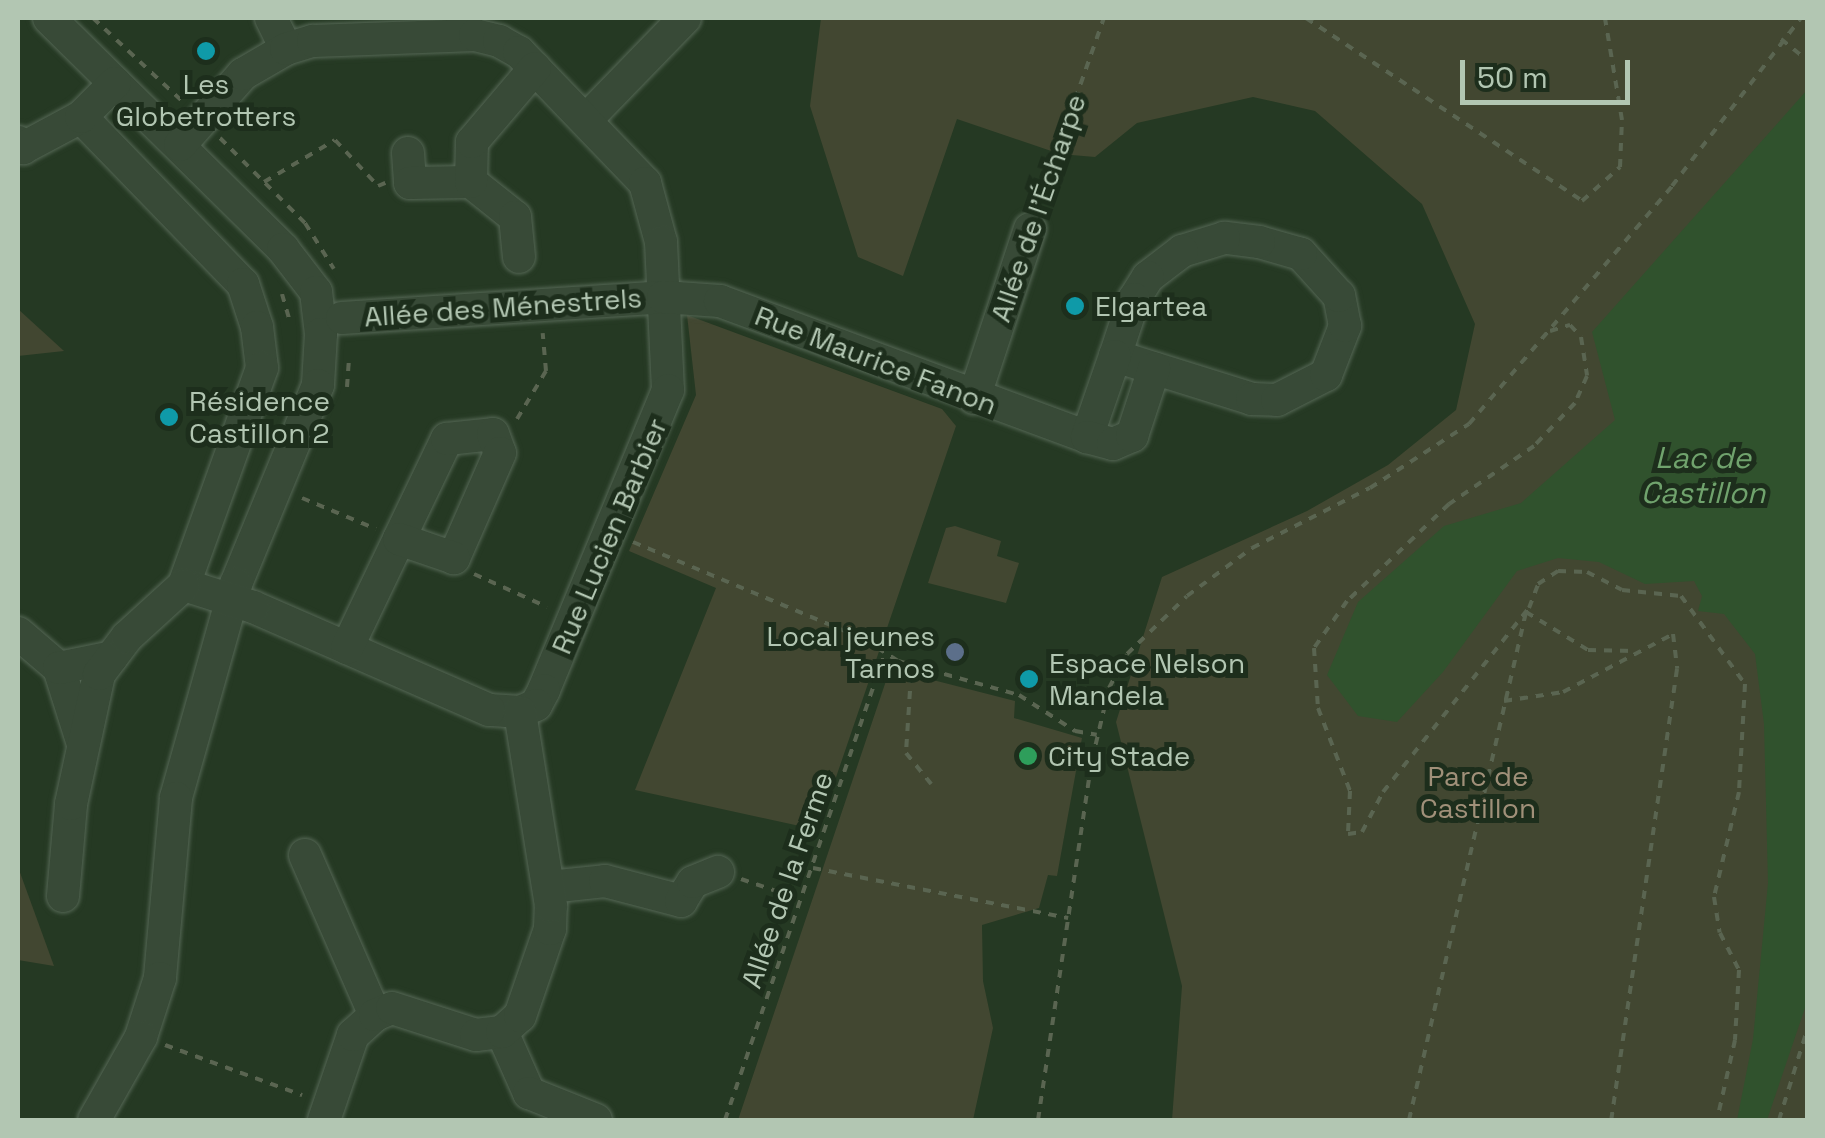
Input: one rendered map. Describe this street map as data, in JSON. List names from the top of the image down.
{
  "streets": {
    "street": [
      "Allée de l'Écharpe",
      "Allée des Ménestrels",
      "Rue Maurice Fanon",
      "Rue Lucien Barbier"
    ],
    "path": ["Allée de la Ferme"]
  },
  "crossings": [
    ["Allée de l'Écharpe", "Rue Maurice Fanon"],
    ["Allée des Ménestrels", "Rue Maurice Fanon"],
    ["Allée des Ménestrels", "Rue Lucien Barbier"],
    ["Rue Maurice Fanon", "Rue Lucien Barbier"]
  ],
  "water": ["Lac de Castillon"],
  "parks": ["Parc de Castillon"],
  "places": [
    "Les Globetrotters",
    "Elgartea",
    "Résidence Castillon 2",
    "Local jeunes Tarnos",
    "Espace Nelson Mandela",
    "City Stade"
  ],
  "scale_bar": "50 m"
}
